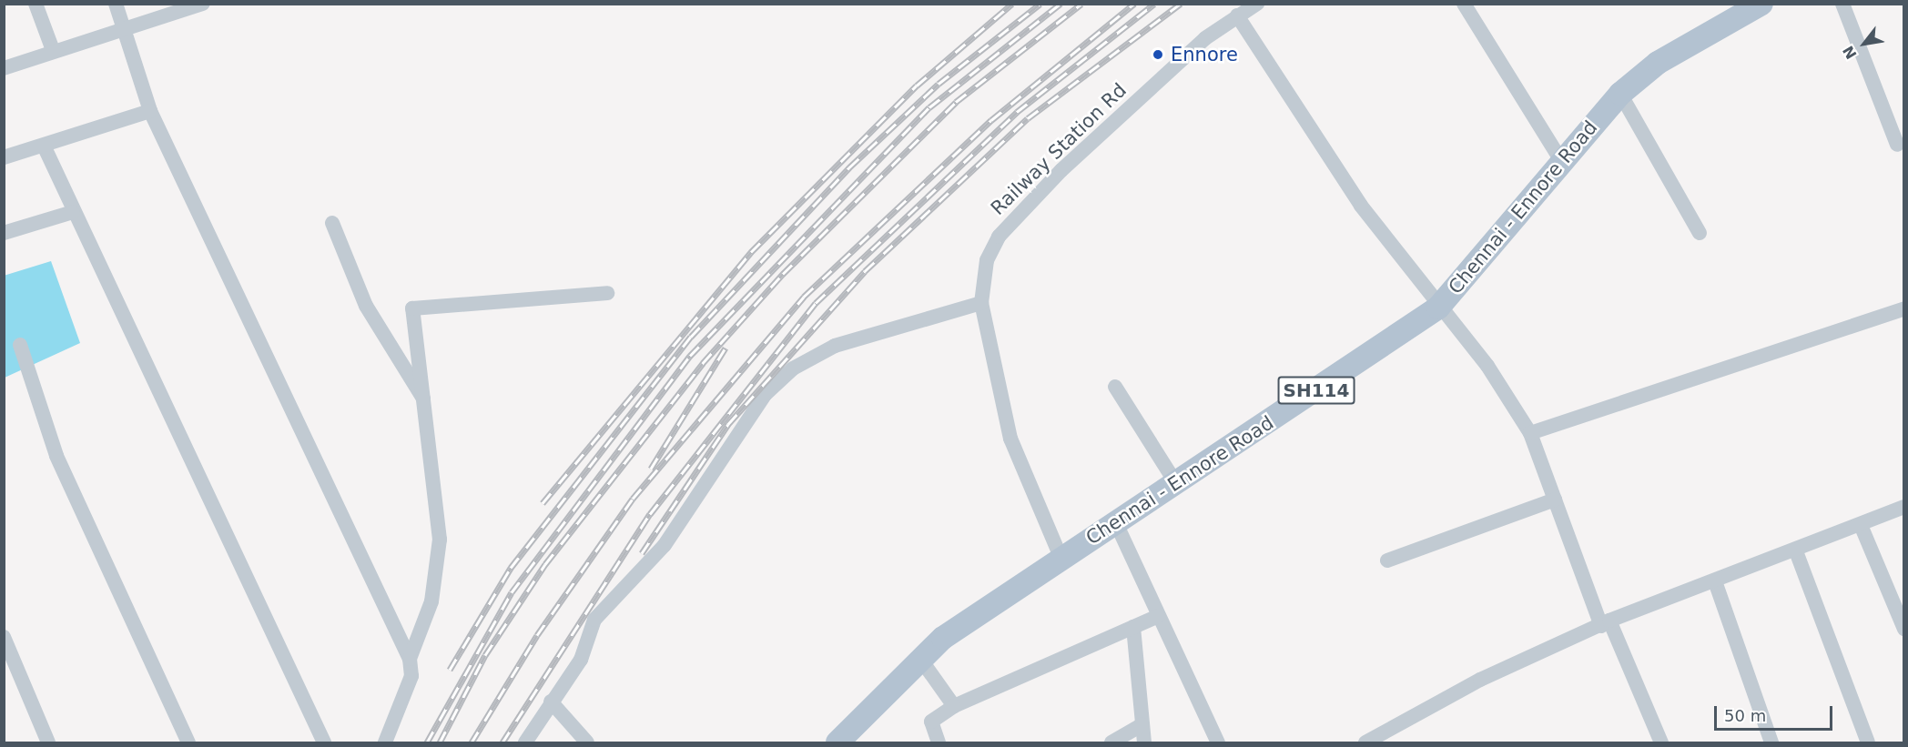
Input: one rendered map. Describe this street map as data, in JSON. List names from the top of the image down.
{
  "streets": {
    "main road": ["Chennai - Ennore Road", "SH114"],
    "street": ["Railway Station Rd"]
  },
  "crossings": [
    ["Railway Station Rd", "Chennai - Ennore Road"]
  ],
  "places": ["Ennore"],
  "scale_bar": "50 m",
  "north": "bottom left"
}
